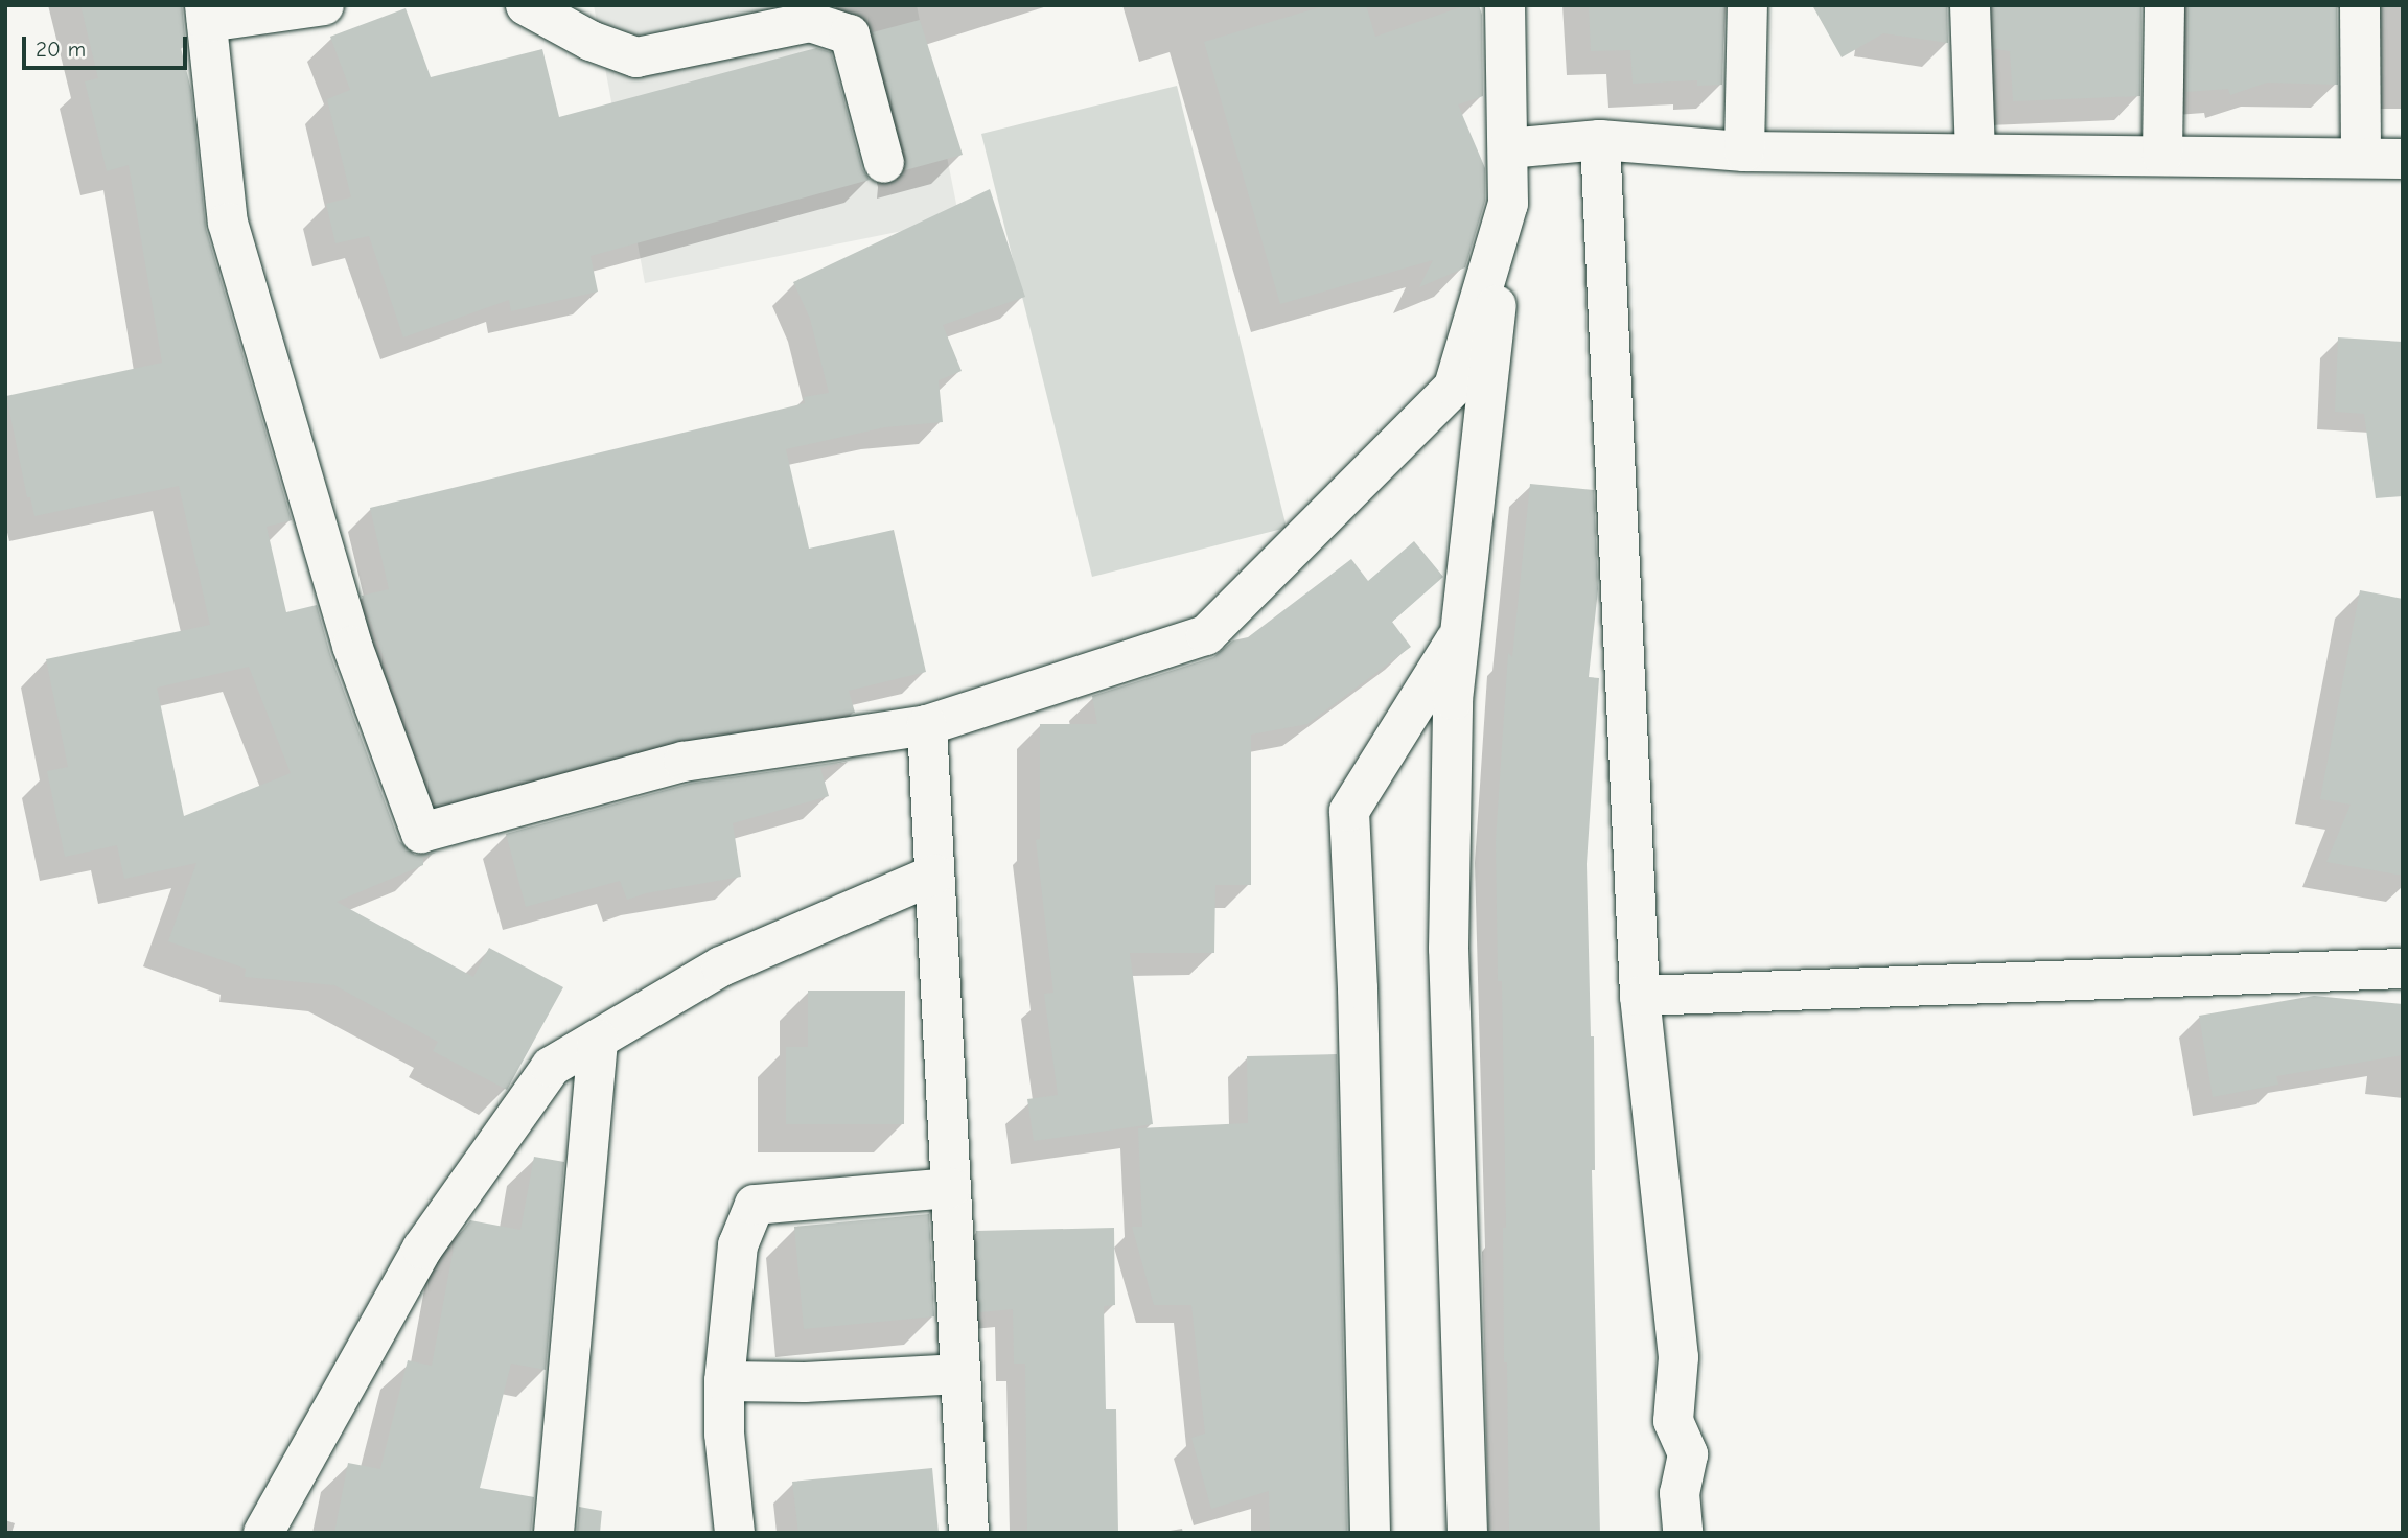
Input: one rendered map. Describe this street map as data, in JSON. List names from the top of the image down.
{
  "scale_bar": "20 m"
}
